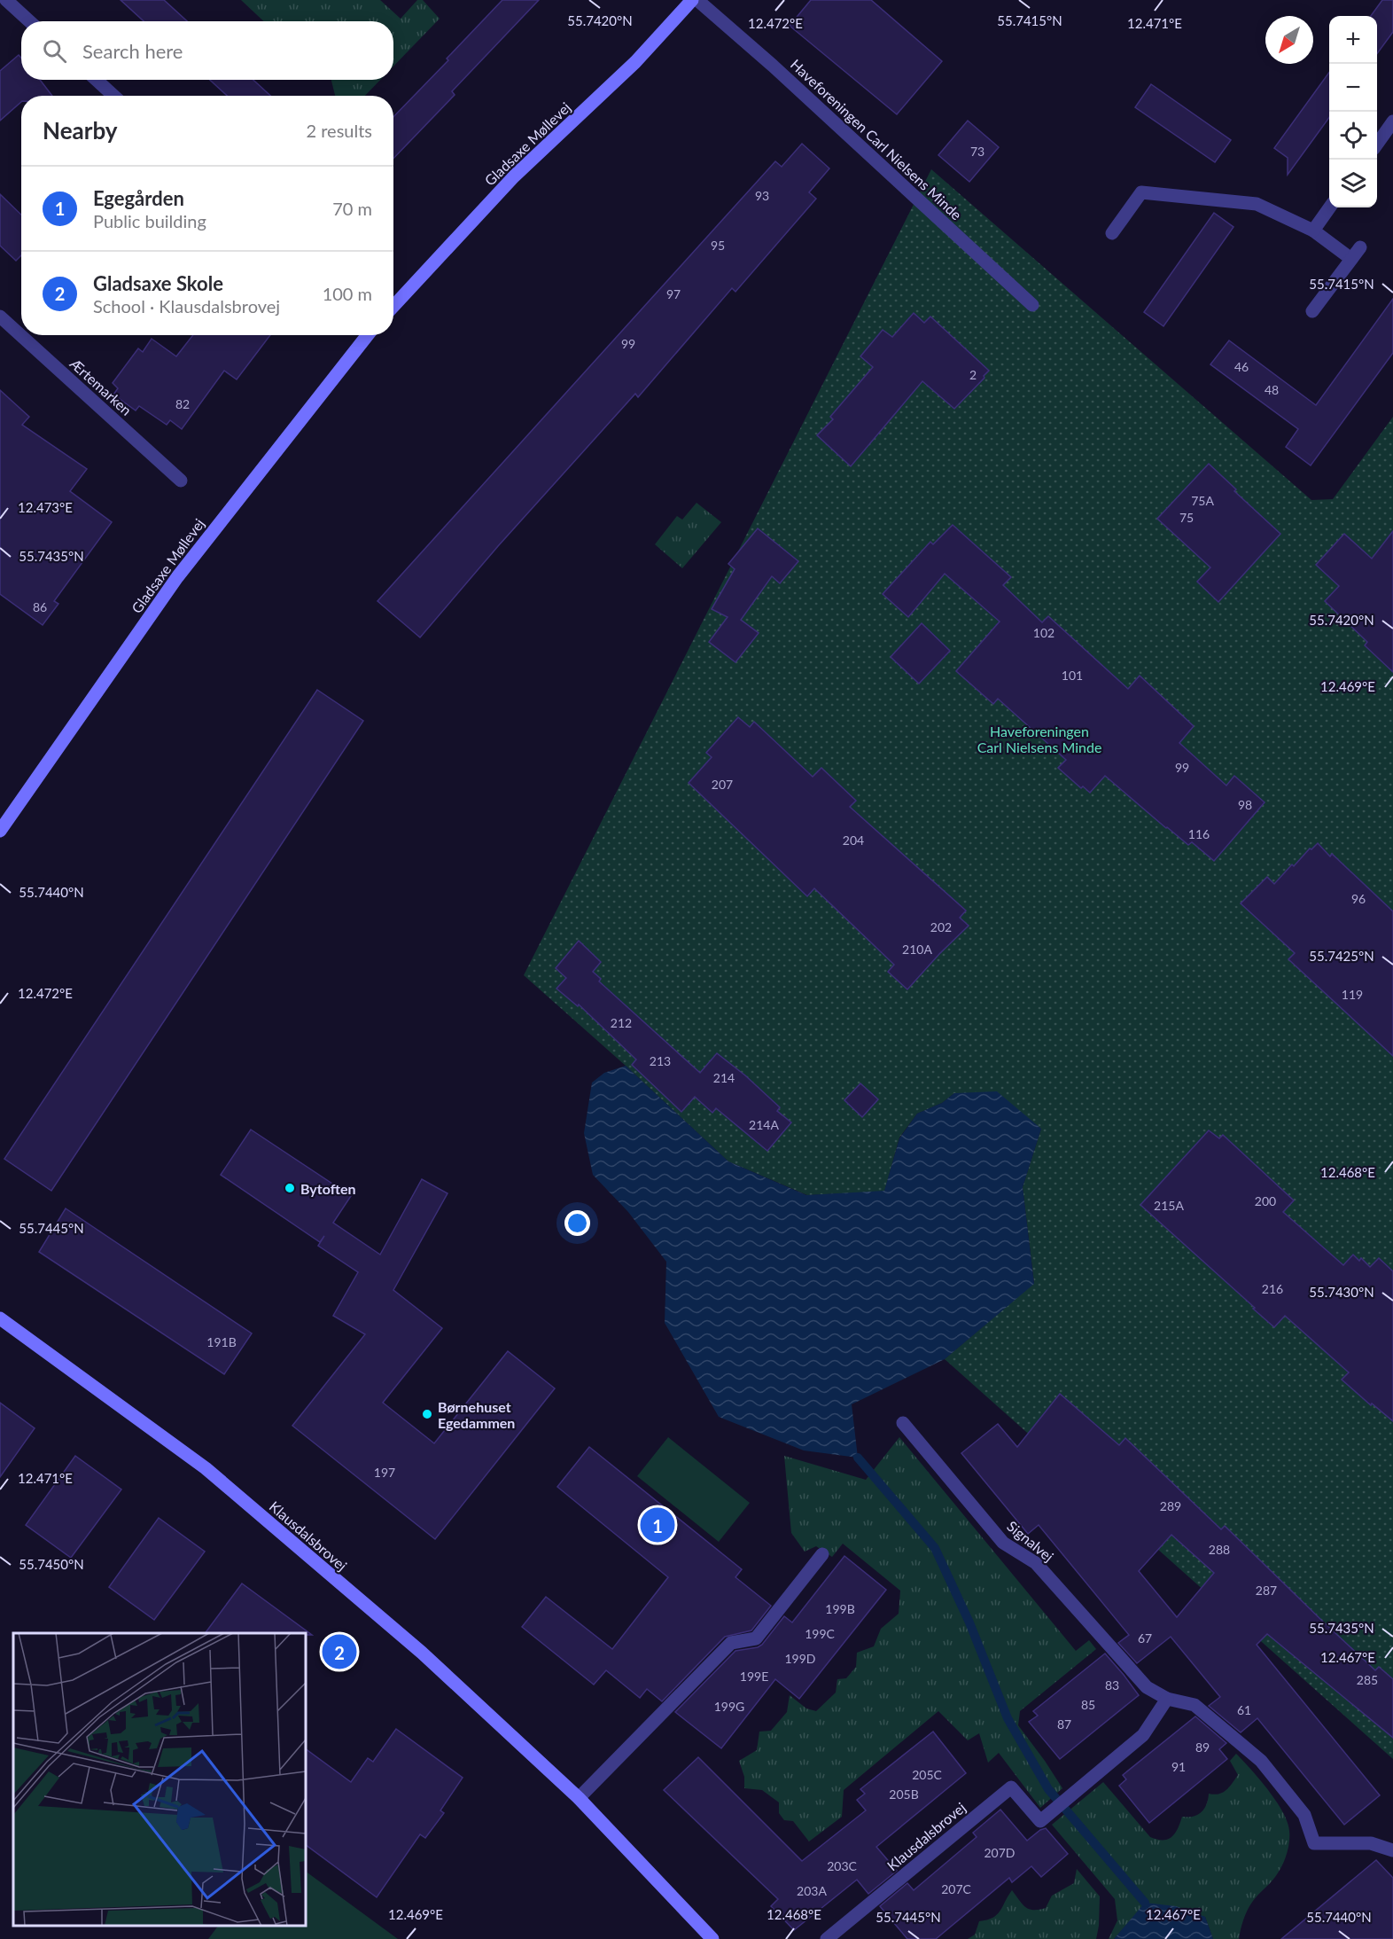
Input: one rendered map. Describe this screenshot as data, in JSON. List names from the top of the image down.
{
  "streets": {
    "street": [
      "Haveforeningen Carl Nielsens Minde",
      "Gladsaxe Møllevej",
      "Ærtemarken",
      "Klausdalsbrovej",
      "Signalvej"
    ]
  },
  "crossings": [
    ["Klausdalsbrovej", "Signalvej"]
  ],
  "parks": ["Haveforeningen Carl Nielsens Minde"],
  "places": ["Bytoften", "Børnehuset Egedammen"],
  "house_numbers": [
    "73",
    "93",
    "95",
    "97",
    "99",
    "46",
    "2",
    "48",
    "82",
    "75A",
    "75",
    "86",
    "102",
    "101",
    "99",
    "207",
    "98",
    "116",
    "204",
    "96",
    "202",
    "210A",
    "119",
    "212",
    "213",
    "214",
    "214A",
    "200",
    "215A",
    "216",
    "191B",
    "197",
    "289",
    "288",
    "287",
    "199B",
    "199C",
    "67",
    "199D",
    "199E",
    "285",
    "83",
    "85",
    "199G",
    "61",
    "87",
    "89",
    "91",
    "205C",
    "205B",
    "207D",
    "203C",
    "207C",
    "203A"
  ],
  "north": "bottom left",
  "page": {
    "map_buttons": ["+", "−"],
    "search": "Search here",
    "heading": ["Nearby", "2 results"],
    "list": [
      {
        "mark": "1",
        "name": "Egegården",
        "note": "Public building",
        "value": "70 m"
      },
      {
        "mark": "2",
        "name": "Gladsaxe Skole",
        "note": "School · Klausdalsbrovej",
        "value": "100 m"
      }
    ],
    "pins": ["1", "2"]
  },
  "coordinates": [
    "55.7420°N",
    "55.7415°N",
    "12.472°E",
    "12.471°E",
    "12.473°E",
    "55.7435°N",
    "12.469°E",
    "55.7440°N",
    "55.7425°N",
    "12.468°E",
    "55.7445°N",
    "55.7430°N",
    "55.7450°N",
    "12.467°E"
  ]
}
